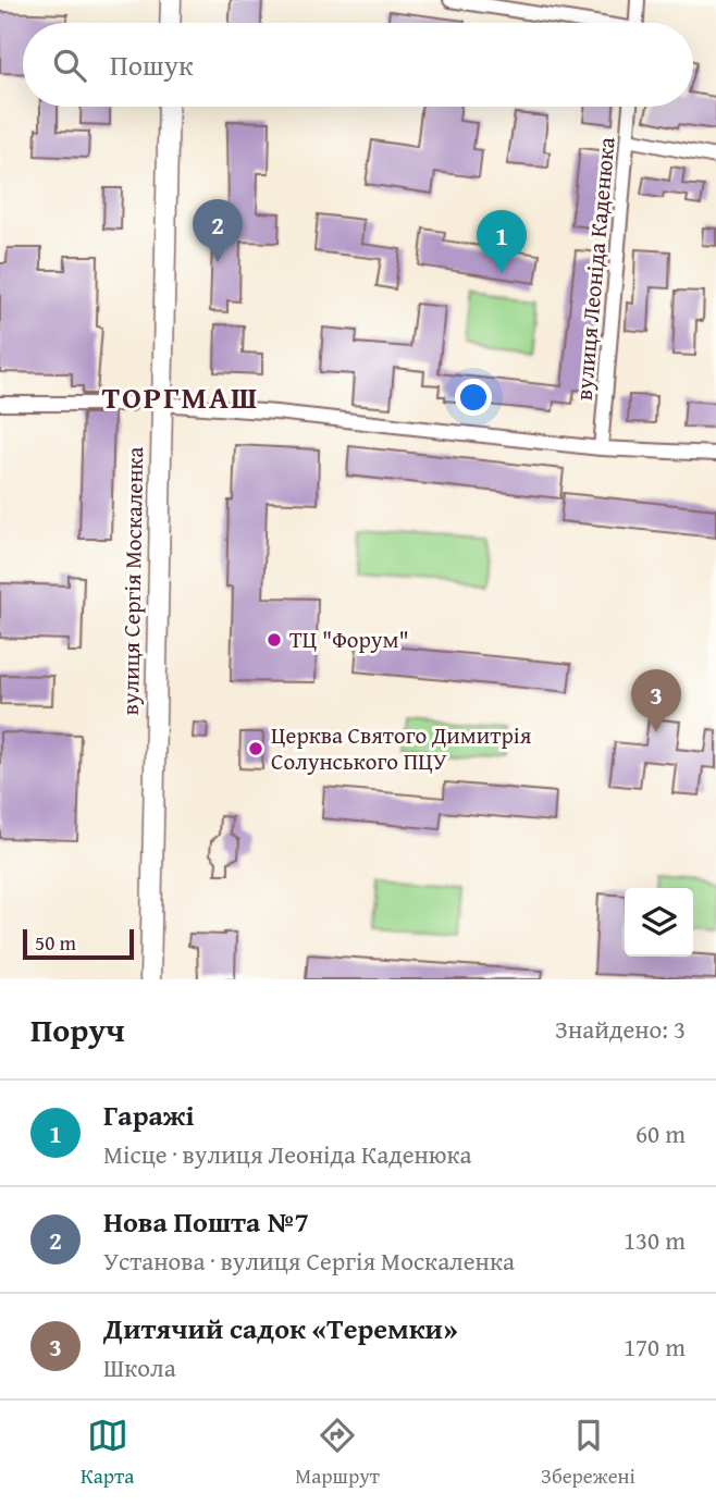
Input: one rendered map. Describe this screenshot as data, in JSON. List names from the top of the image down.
{
  "streets": {
    "main road": ["вулиця Сергія Москаленка"],
    "street": ["вулиця Леоніда Каденюка"]
  },
  "districts": ["ТОРГМАШ"],
  "places": ["ТЦ \"Форум\"", "Церква Святого Димитрія Солунського ПЦУ"],
  "scale_bar": "50 m",
  "page": {
    "search": "Пошук",
    "pins": ["2", "1", "3"],
    "scale": "50 m",
    "heading": ["Поруч", "Знайдено: 3"],
    "list": [
      {
        "mark": "1",
        "name": "Гаражі",
        "note": "Місце · вулиця Леоніда Каденюка",
        "value": "60 m"
      },
      {
        "mark": "2",
        "name": "Нова Пошта №7",
        "note": "Установа · вулиця Сергія Москаленка",
        "value": "130 m"
      },
      {
        "mark": "3",
        "name": "Дитячий садок «Теремки»",
        "note": "Школа",
        "value": "170 m"
      }
    ],
    "nav": ["Карта", "Маршрут", "Збережені"]
  }
}
